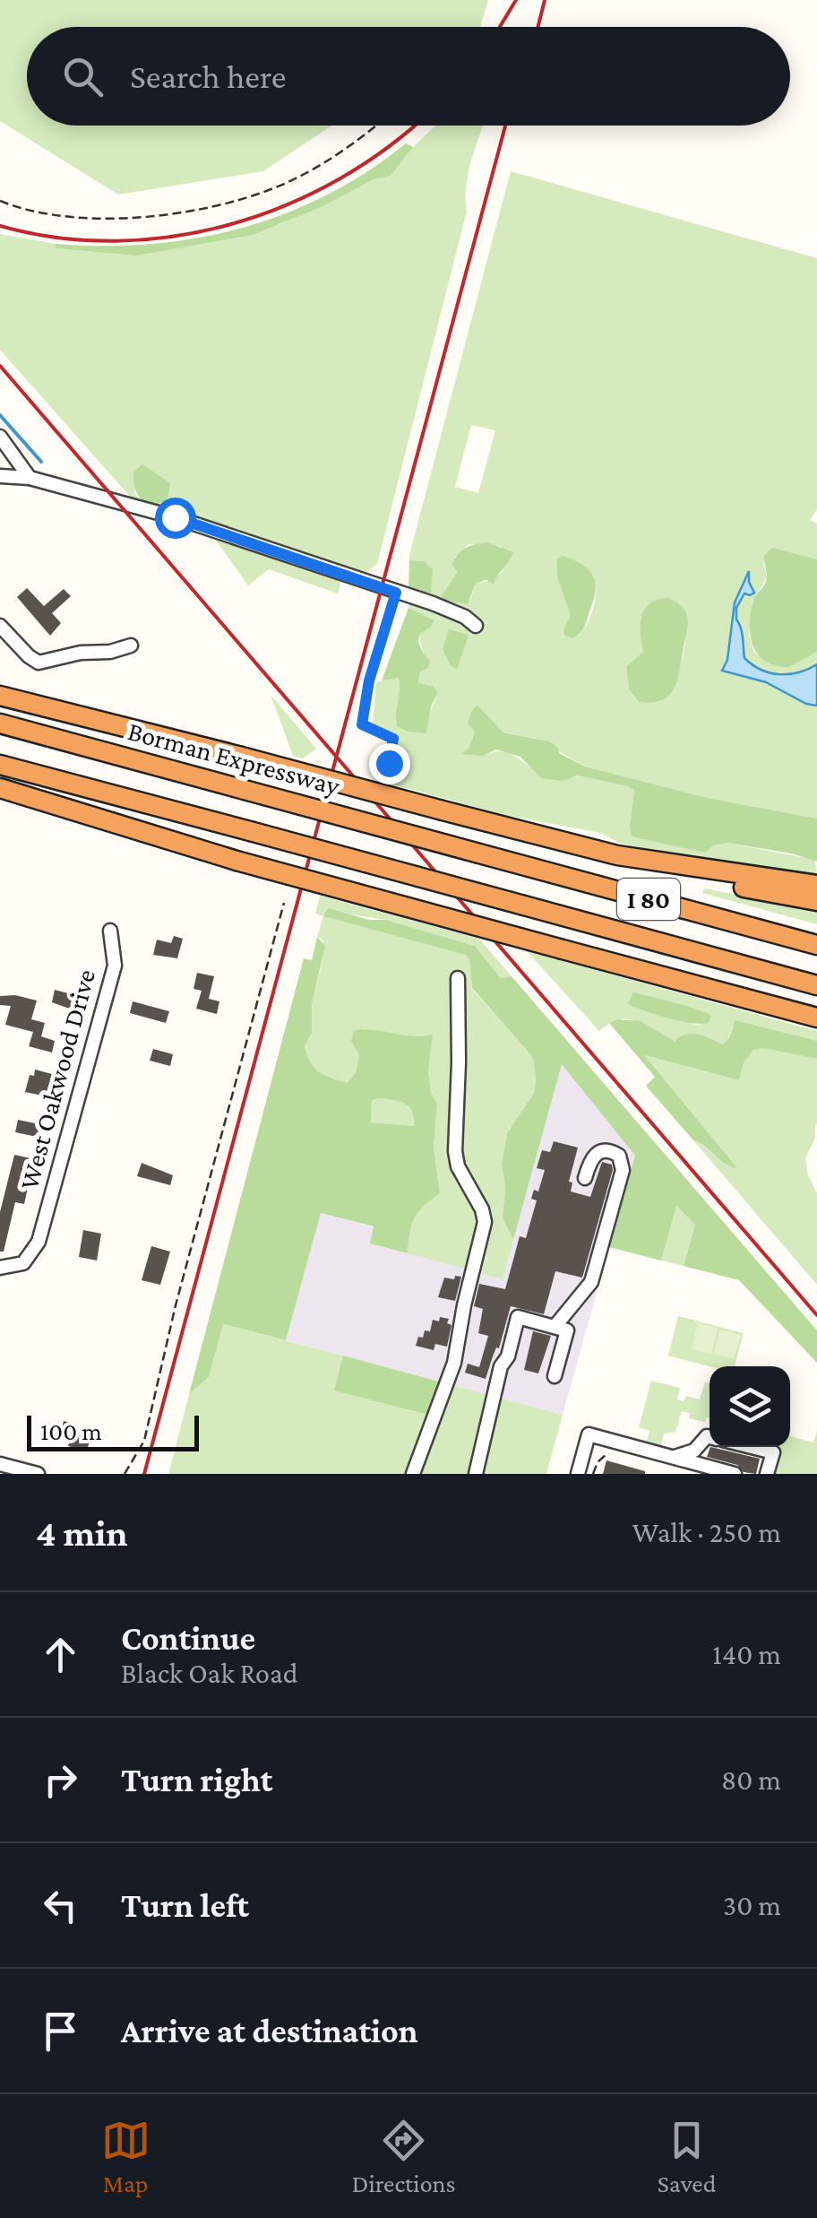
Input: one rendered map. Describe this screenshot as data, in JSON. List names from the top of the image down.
{
  "streets": {
    "highway": ["Borman Expressway", "I 80"],
    "street": ["West Oakwood Drive"]
  },
  "scale_bar": "100 m",
  "page": {
    "search": "Search here",
    "scale": "100 m",
    "heading": ["4 min", "Walk · 250 m"],
    "list": [
      ["Continue", "Black Oak Road", "140 m"],
      ["Turn right", "80 m"],
      ["Turn left", "30 m"],
      "Arrive at destination"
    ],
    "nav": ["Map", "Directions", "Saved"]
  }
}
